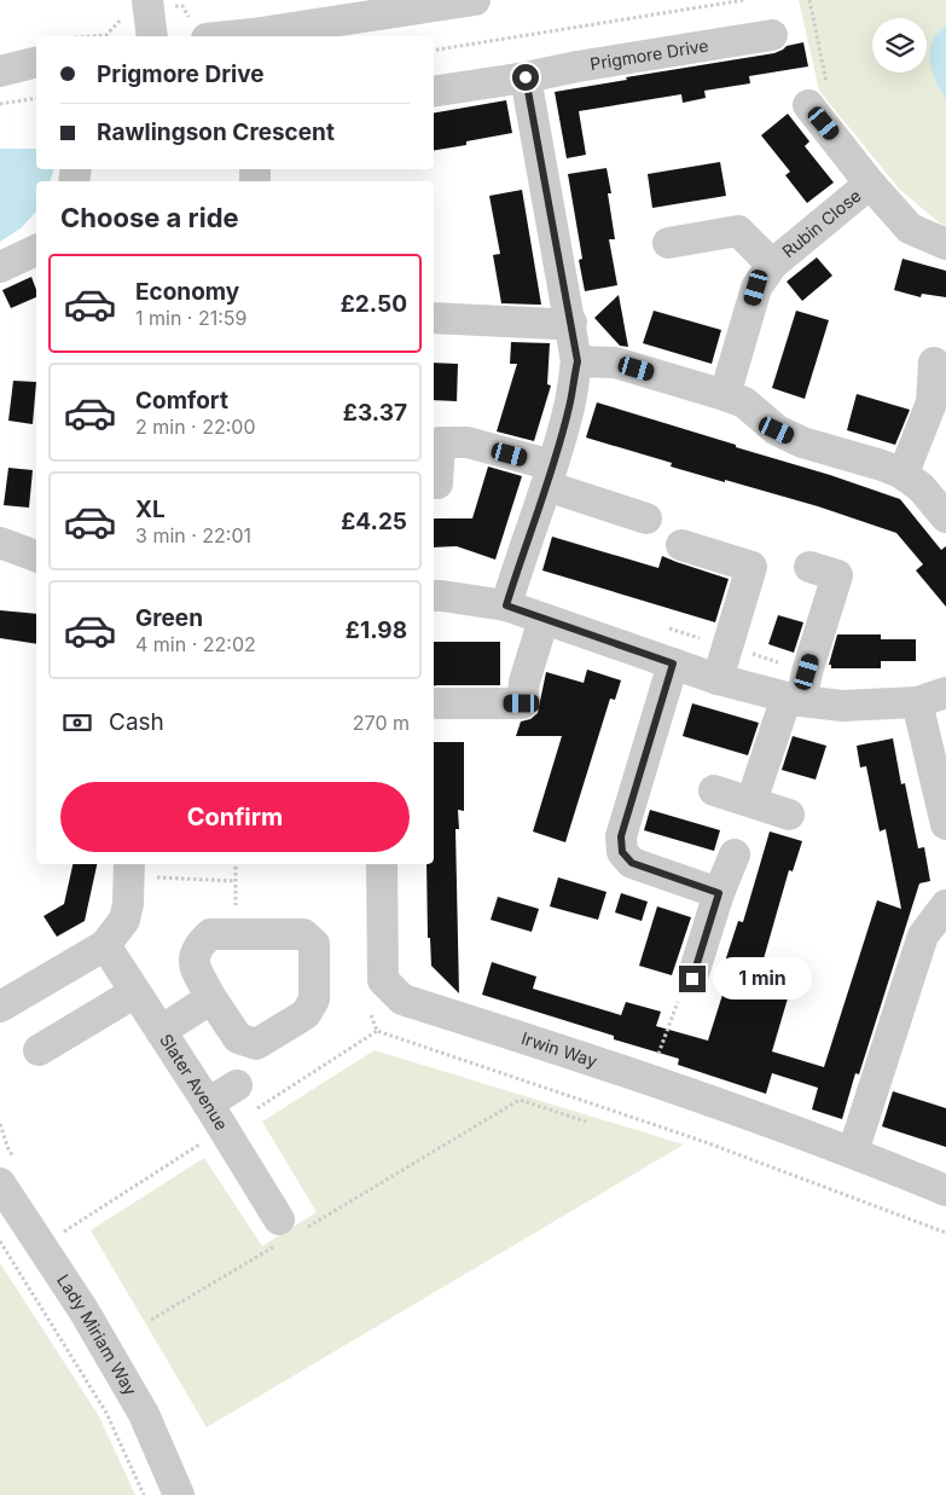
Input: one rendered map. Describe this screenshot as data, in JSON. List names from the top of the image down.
{
  "streets": {
    "street": [
      "Prigmore Drive",
      "Rubin Close",
      "Irwin Way",
      "Slater Avenue",
      "Lady Miriam Way"
    ]
  },
  "page": {
    "banner": ["Prigmore Drive", "Rawlingson Crescent"],
    "heading": "Choose a ride",
    "list": [
      {
        "name": "Economy",
        "note": "1 min · 21:59",
        "value": "£2.50"
      },
      {
        "name": "Comfort",
        "note": "2 min · 22:00",
        "value": "£3.37"
      },
      {
        "name": "XL",
        "note": "3 min · 22:01",
        "value": "£4.25"
      },
      {
        "name": "Green",
        "note": "4 min · 22:02",
        "value": "£1.98"
      }
    ],
    "pay": ["Cash", "270 m"],
    "buttons": "Confirm",
    "bubble": "1 min"
  }
}
